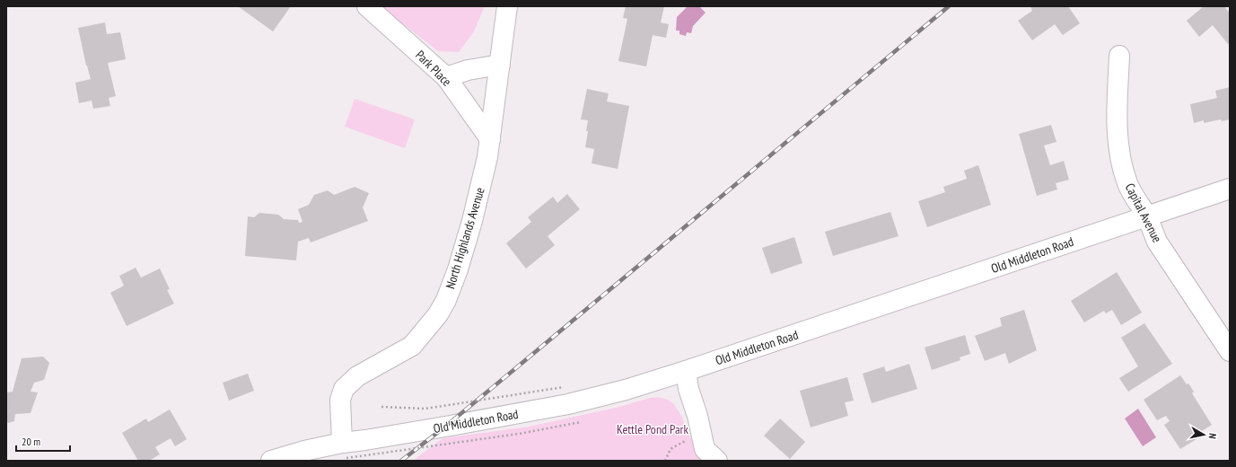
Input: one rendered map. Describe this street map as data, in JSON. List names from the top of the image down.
{
  "streets": {
    "street": [
      "Park Place",
      "Capital Avenue",
      "North Highlands Avenue",
      "Old Middleton Road"
    ]
  },
  "crossings": [
    ["Park Place", "North Highlands Avenue"],
    ["Capital Avenue", "Old Middleton Road"],
    ["North Highlands Avenue", "Old Middleton Road"]
  ],
  "parks": ["Kettle Pond Park"],
  "scale_bar": "20 m",
  "north": "right"
}
